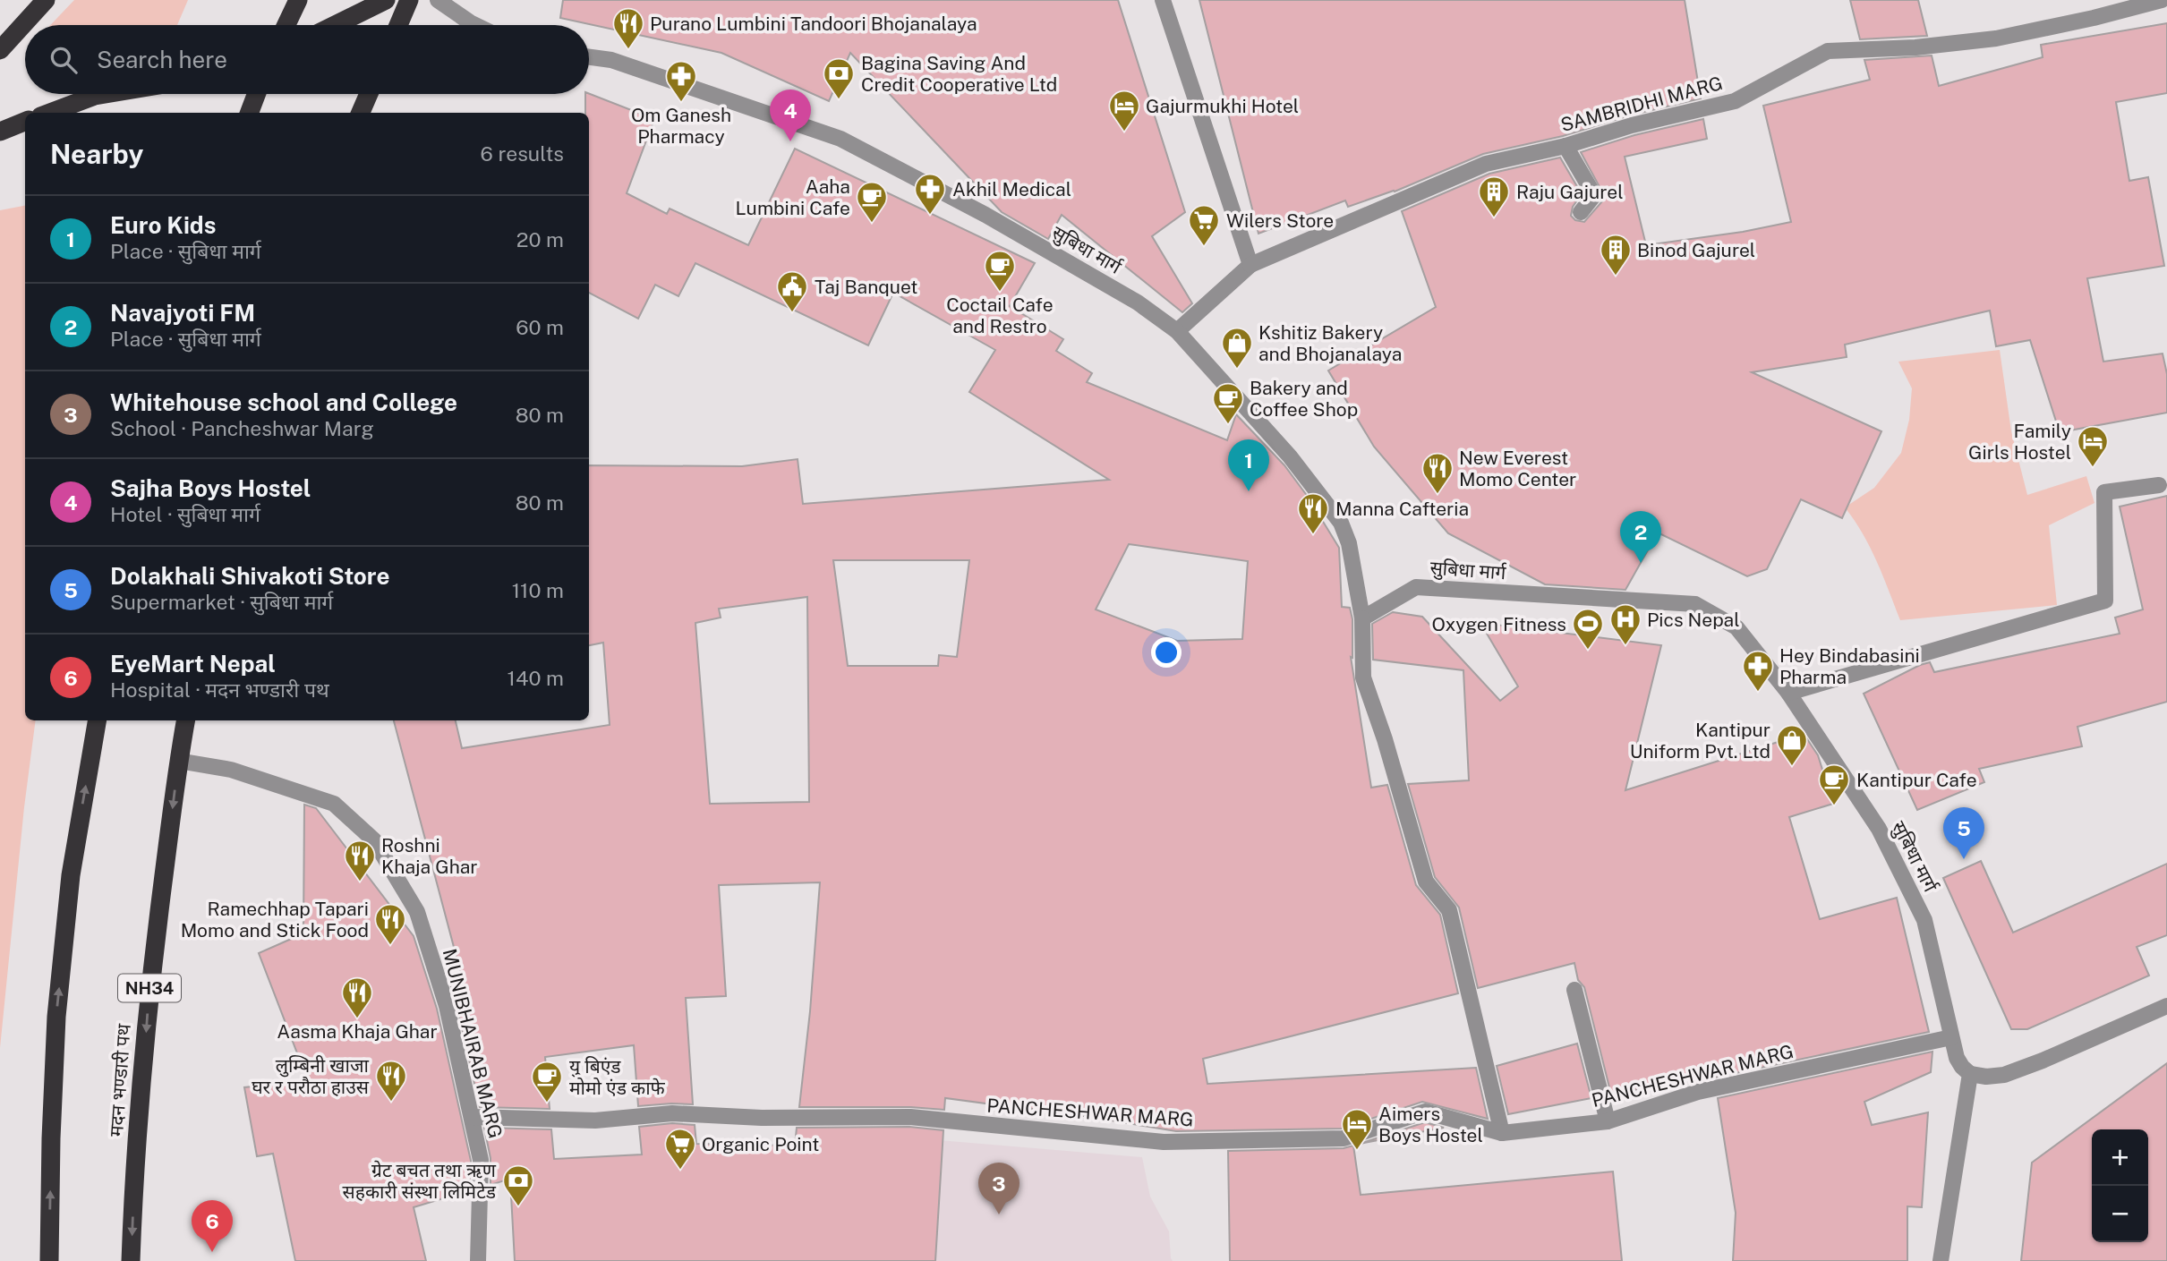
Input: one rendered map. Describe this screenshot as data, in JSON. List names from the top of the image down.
{
  "streets": {
    "highway": ["NH34", "मदन भण्डारी पथ"],
    "street": [
      "SAMBRIDHI MARG",
      "सुबिधा मार्ग",
      "MUNIBHAIRAB MARG",
      "PANCHESHWAR MARG"
    ]
  },
  "crossings": [
    ["SAMBRIDHI MARG", "सुबिधा मार्ग"],
    ["सुबिधा मार्ग", "PANCHESHWAR MARG"],
    ["MUNIBHAIRAB MARG", "PANCHESHWAR MARG"],
    ["MUNIBHAIRAB MARG", "मदन भण्डारी पथ"]
  ],
  "places": {
    "restaurant": [
      "Purano Lumbini Tandoori Bhojanalaya",
      "New Everest Momo Center",
      "Manna Cafteria",
      "Roshni Khaja Ghar",
      "Ramechhap Tapari Momo and Stick Food",
      "Aasma Khaja Ghar",
      "लुम्बिनी खाजा घर र परौठा हाउस"
    ],
    "bank": ["Bagina Saving And Credit Cooperative Ltd", "ग्रेट बचत तथा ऋण सहकारी संस्था लिमिटेड"],
    "pharmacy": ["Om Ganesh Pharmacy", "Akhil Medical", "Hey Bindabasini Pharma"],
    "hotel": ["Gajurmukhi Hotel", "Family Girls Hostel", "Aimers Boys Hostel"],
    "building": ["Raju Gajurel", "Binod Gajurel"],
    "cafe": [
      "Aaha Lumbini Cafe",
      "Coctail Cafe and Restro",
      "Bakery and Coffee Shop",
      "Kantipur Cafe",
      "यु बिएंड मोमो एंड काफे"
    ],
    "supermarket": ["Wilers Store", "Organic Point"],
    "public building": ["Taj Banquet"],
    "shop": ["Kshitiz Bakery and Bhojanalaya", "Kantipur Uniform Pvt. Ltd"],
    "hospital": ["Pics Nepal"],
    "sports": ["Oxygen Fitness"]
  },
  "page": {
    "search": "Search here",
    "pins": [
      "4",
      "1",
      "2",
      "5",
      "3",
      "6"
    ],
    "heading": ["Nearby", "6 results"],
    "list": [
      {
        "mark": "1",
        "name": "Euro Kids",
        "note": "Place · सुबिधा मार्ग",
        "value": "20 m"
      },
      {
        "mark": "2",
        "name": "Navajyoti FM",
        "note": "Place · सुबिधा मार्ग",
        "value": "60 m"
      },
      {
        "mark": "3",
        "name": "Whitehouse school and College",
        "note": "School · Pancheshwar Marg",
        "value": "80 m"
      },
      {
        "mark": "4",
        "name": "Sajha Boys Hostel",
        "note": "Hotel · सुबिधा मार्ग",
        "value": "80 m"
      },
      {
        "mark": "5",
        "name": "Dolakhali Shivakoti Store",
        "note": "Supermarket · सुबिधा मार्ग",
        "value": "110 m"
      },
      {
        "mark": "6",
        "name": "EyeMart Nepal",
        "note": "Hospital · मदन भण्डारी पथ",
        "value": "140 m"
      }
    ],
    "map_buttons": ["+", "−"]
  }
}
